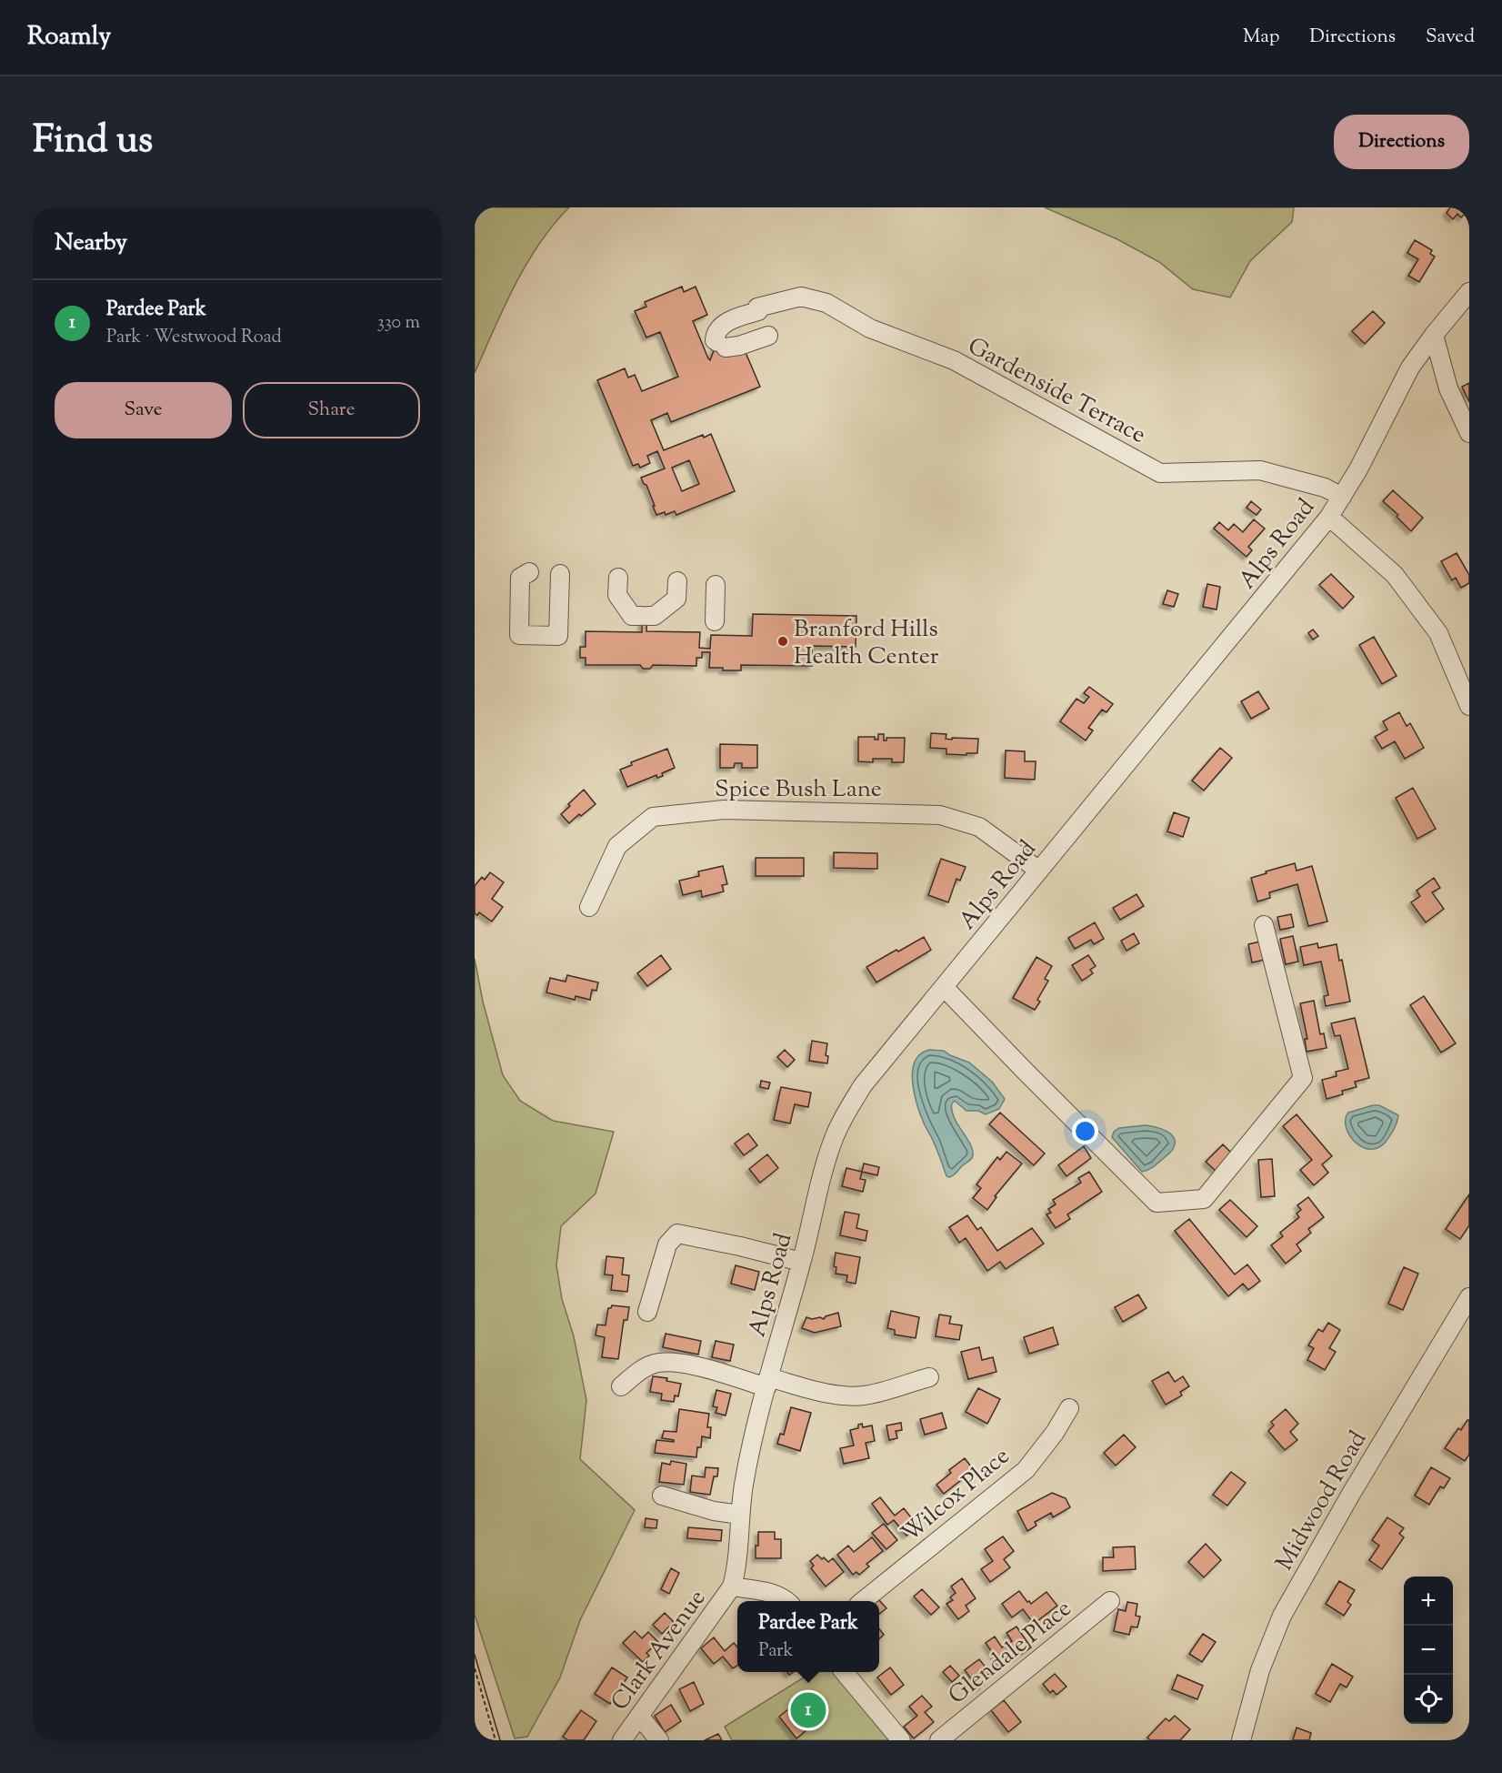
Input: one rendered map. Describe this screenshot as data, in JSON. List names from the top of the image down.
{
  "streets": {
    "street": [
      "Gardenside Terrace",
      "Alps Road",
      "Spice Bush Lane",
      "Wilcox Place",
      "Midwood Road",
      "Clark Avenue",
      "Glendale Place"
    ]
  },
  "crossings": [
    ["Gardenside Terrace", "Alps Road"],
    ["Alps Road", "Spice Bush Lane"],
    ["Alps Road", "Clark Avenue"]
  ],
  "places": ["Branford Hills Health Center"],
  "page": {
    "header": "Roamly",
    "nav": ["Map", "Directions", "Saved"],
    "title": "Find us",
    "buttons": [
      "Directions",
      ["Save", "Share"]
    ],
    "heading": "Nearby",
    "list": [
      {
        "mark": "1",
        "name": "Pardee Park",
        "note": "Park · Westwood Road",
        "value": "330 m"
      }
    ],
    "map_buttons": ["+", "−"],
    "popup": ["Pardee Park", "Park"],
    "pins": "1"
  }
}
